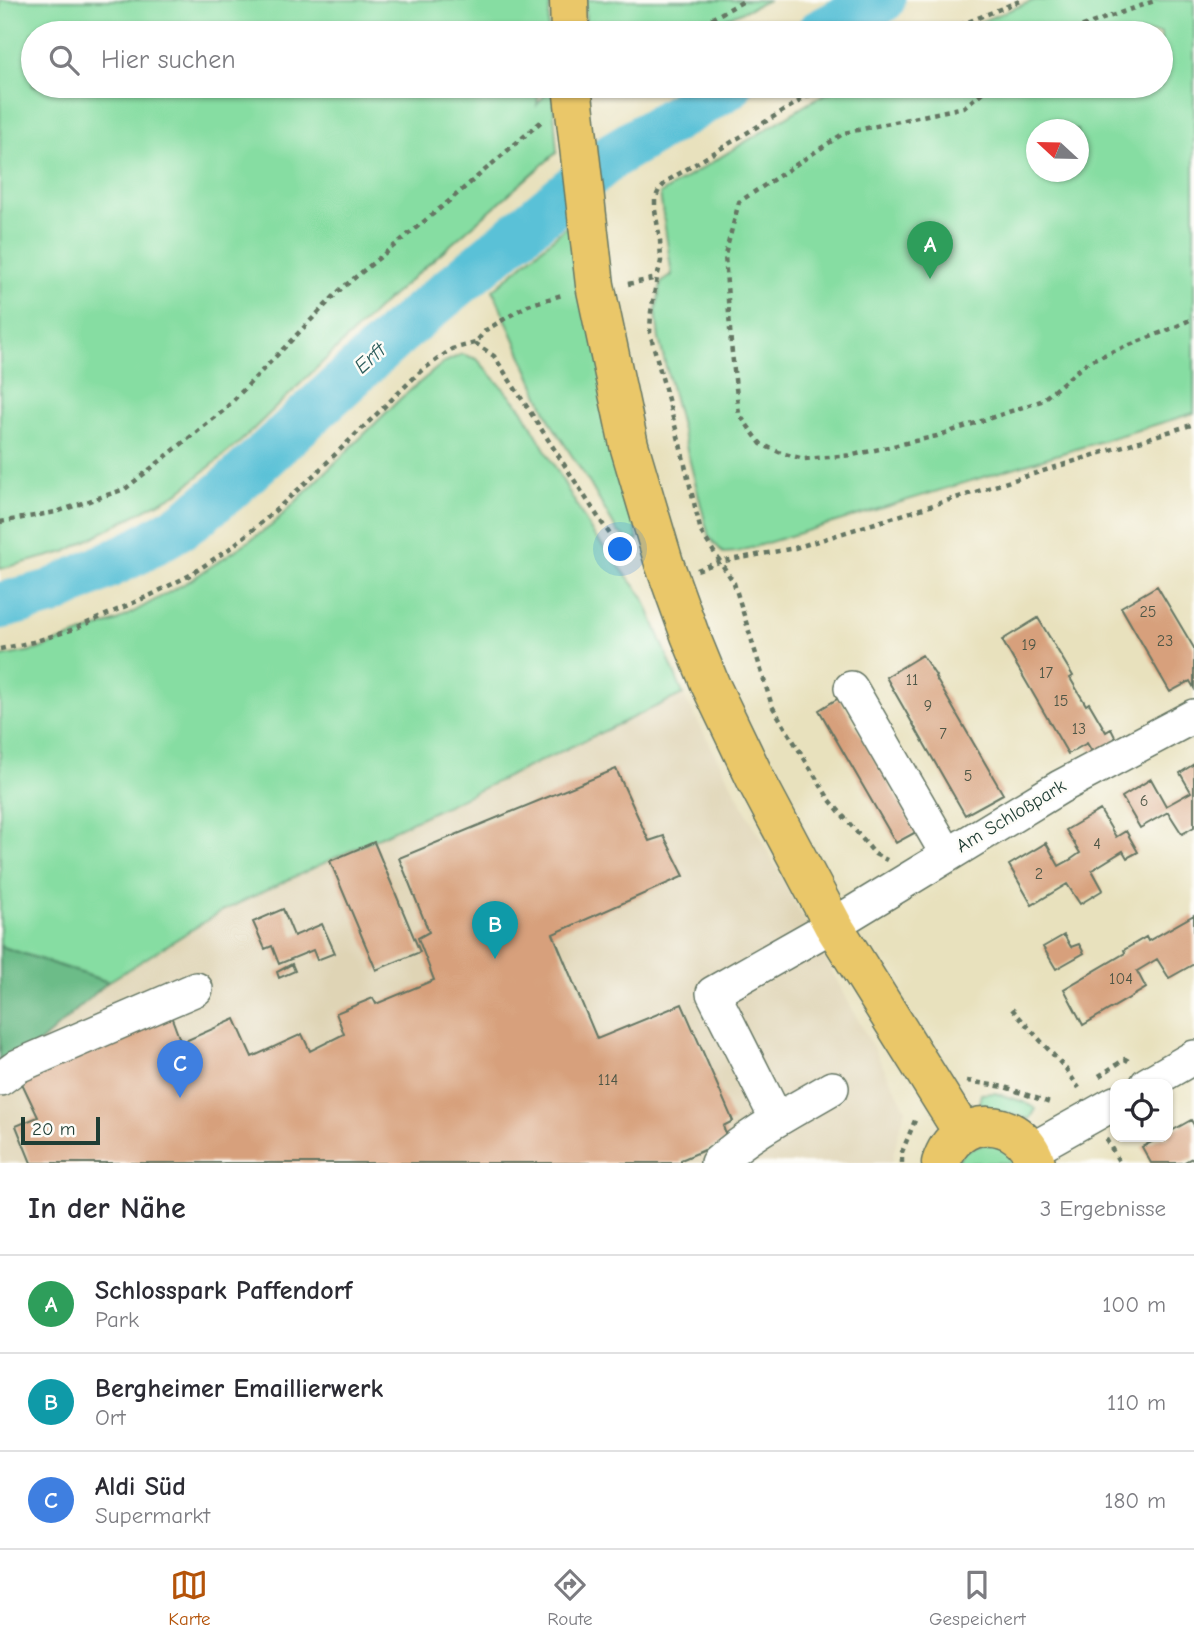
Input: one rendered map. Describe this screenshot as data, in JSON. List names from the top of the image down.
{
  "streets": {
    "street": ["Am Schloßpark"]
  },
  "water": ["Erft"],
  "house_numbers": [
    "25",
    "23",
    "19",
    "17",
    "11",
    "15",
    "9",
    "13",
    "7",
    "5",
    "6",
    "4",
    "2",
    "104",
    "114"
  ],
  "scale_bar": "20 m",
  "north": "left",
  "page": {
    "search": "Hier suchen",
    "pins": ["A", "B", "C"],
    "scale": "20 m",
    "heading": ["In der Nähe", "3 Ergebnisse"],
    "list": [
      {
        "mark": "A",
        "name": "Schlosspark Paffendorf",
        "note": "Park",
        "value": "100 m"
      },
      {
        "mark": "B",
        "name": "Bergheimer Emaillierwerk",
        "note": "Ort",
        "value": "110 m"
      },
      {
        "mark": "C",
        "name": "Aldi Süd",
        "note": "Supermarkt",
        "value": "180 m"
      }
    ],
    "nav": ["Karte", "Route", "Gespeichert"]
  }
}
